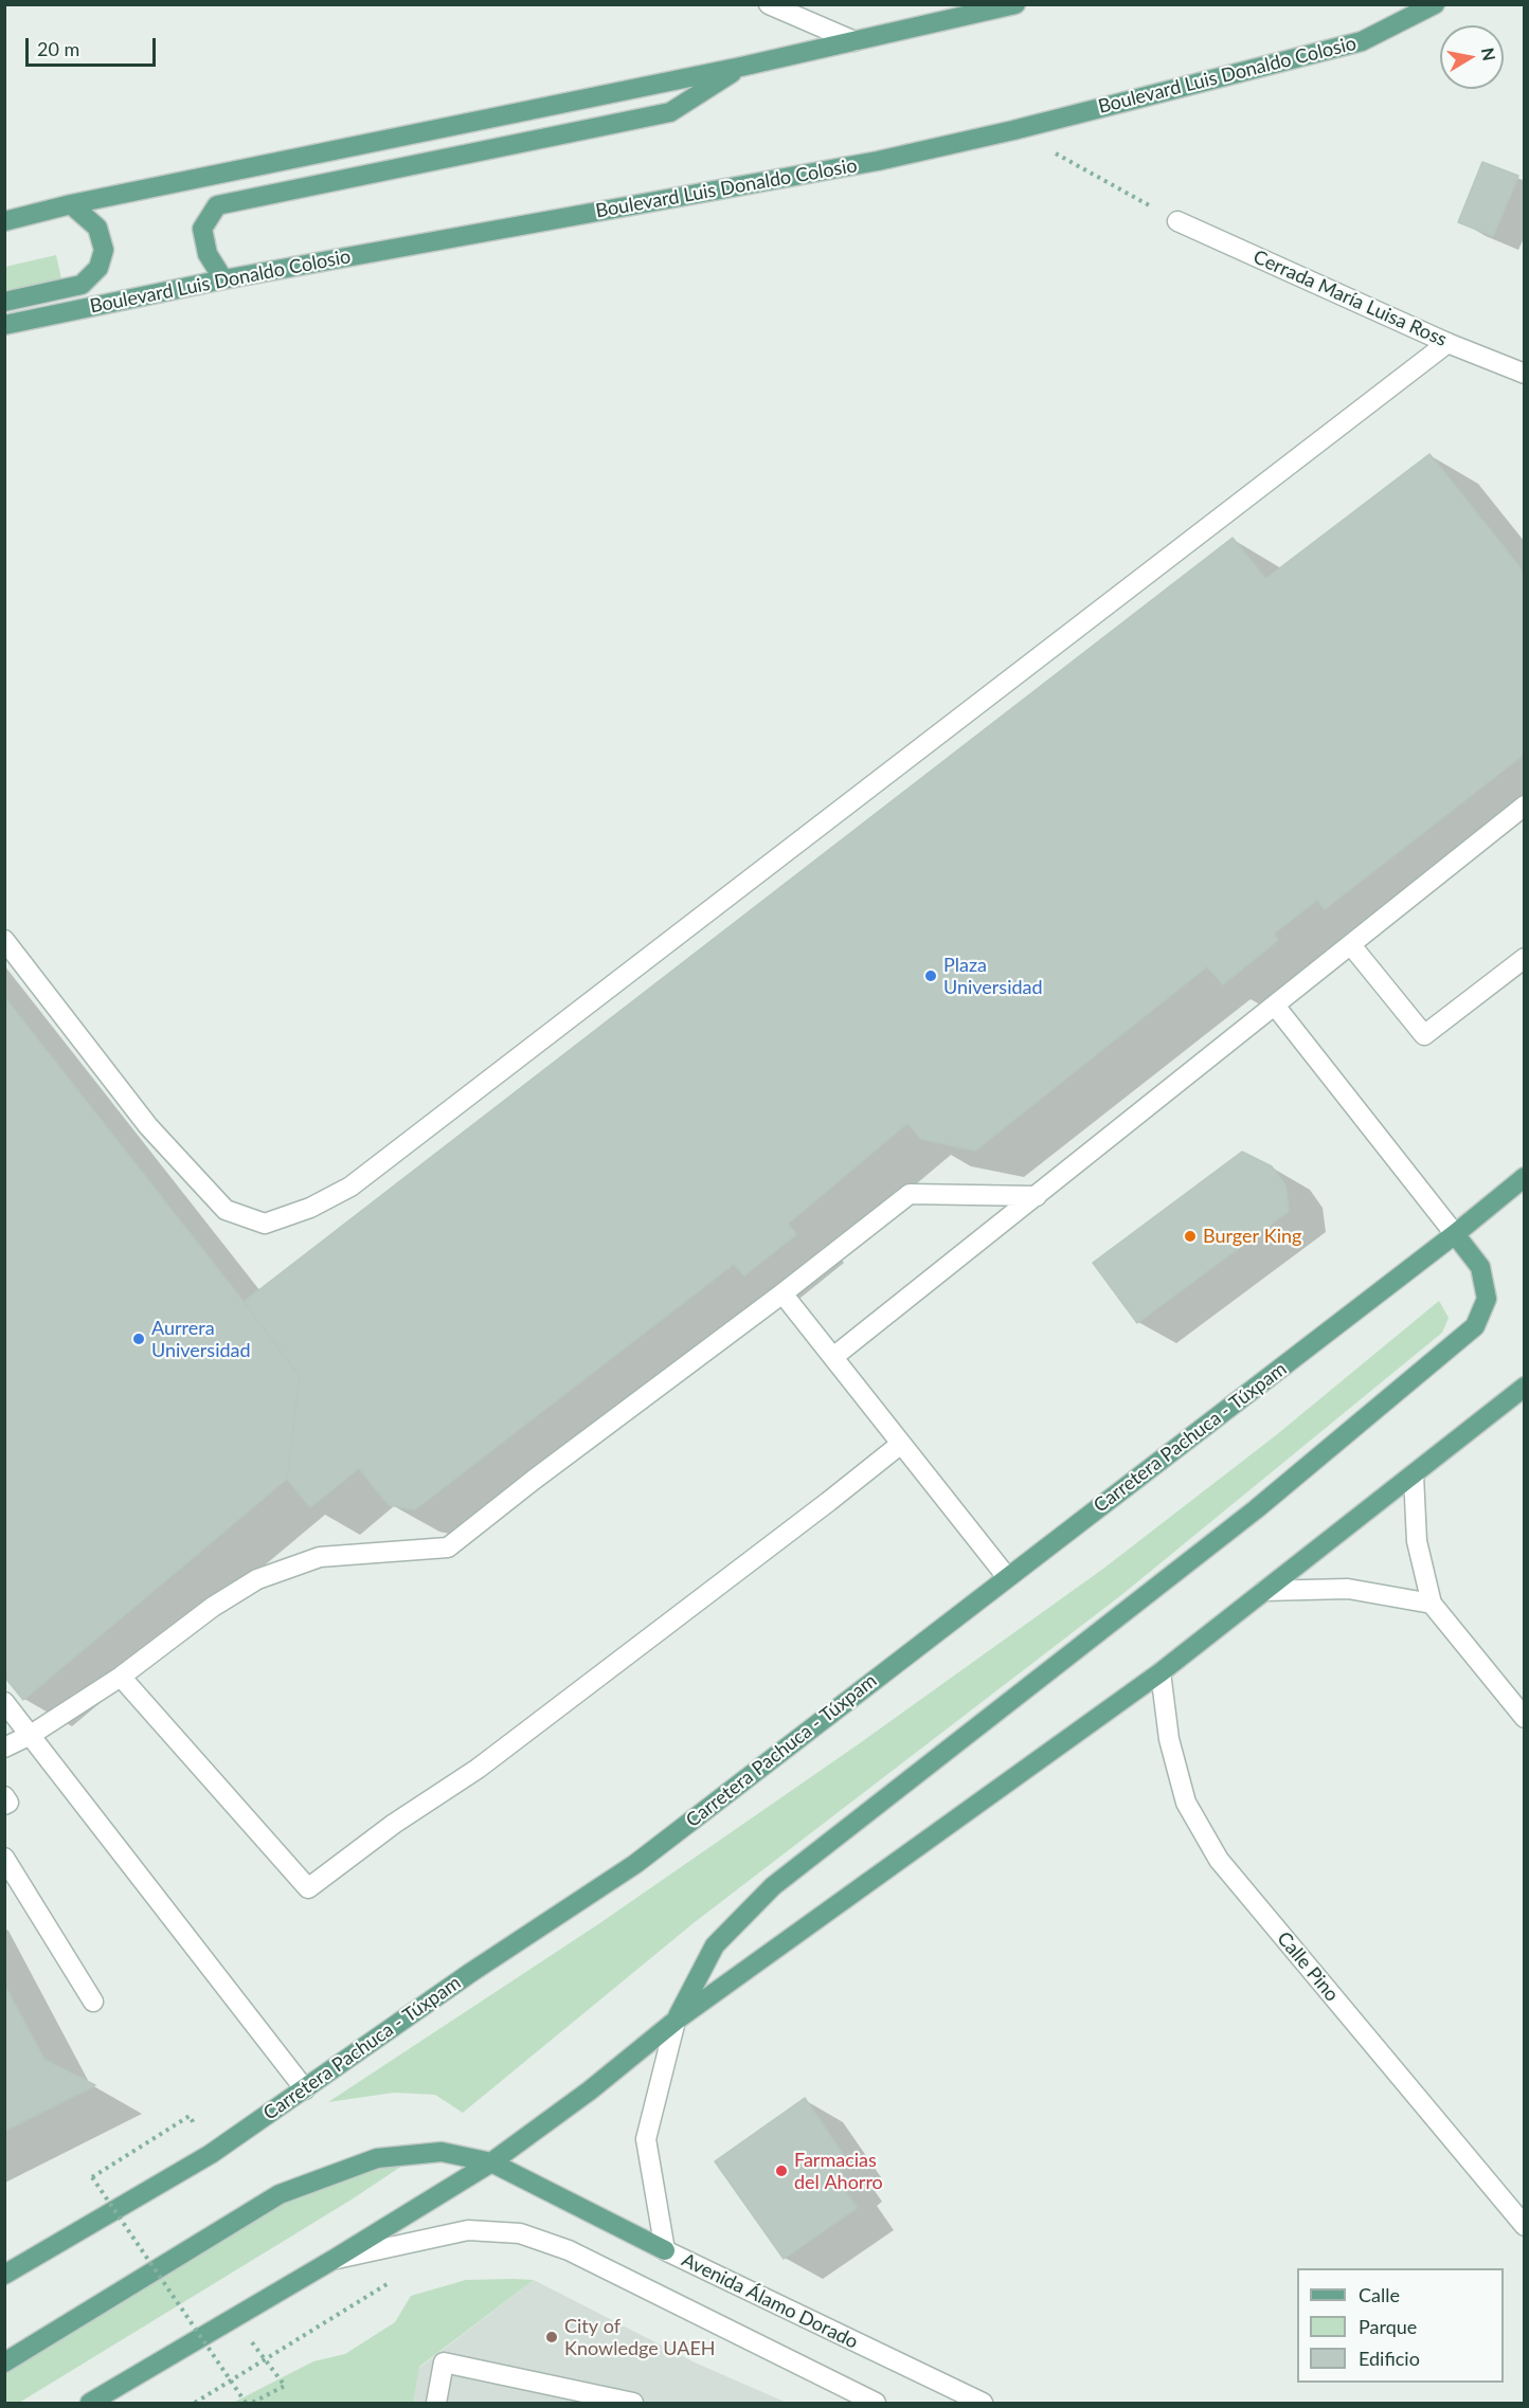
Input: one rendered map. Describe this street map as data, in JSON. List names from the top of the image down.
{
  "streets": {
    "main road": ["Boulevard Luis Donaldo Colosio", "Carretera Pachuca - Túxpam"],
    "street": ["Cerrada María Luisa Ross", "Calle Pino", "Avenida Álamo Dorado"]
  },
  "places": [
    "Plaza Universidad",
    "Burger King",
    "Aurrera Universidad",
    "Farmacias del Ahorro",
    "City of Knowledge UAEH"
  ],
  "legend": ["Calle", "Parque", "Edificio"],
  "scale_bar": "20 m",
  "north": "right"
}
